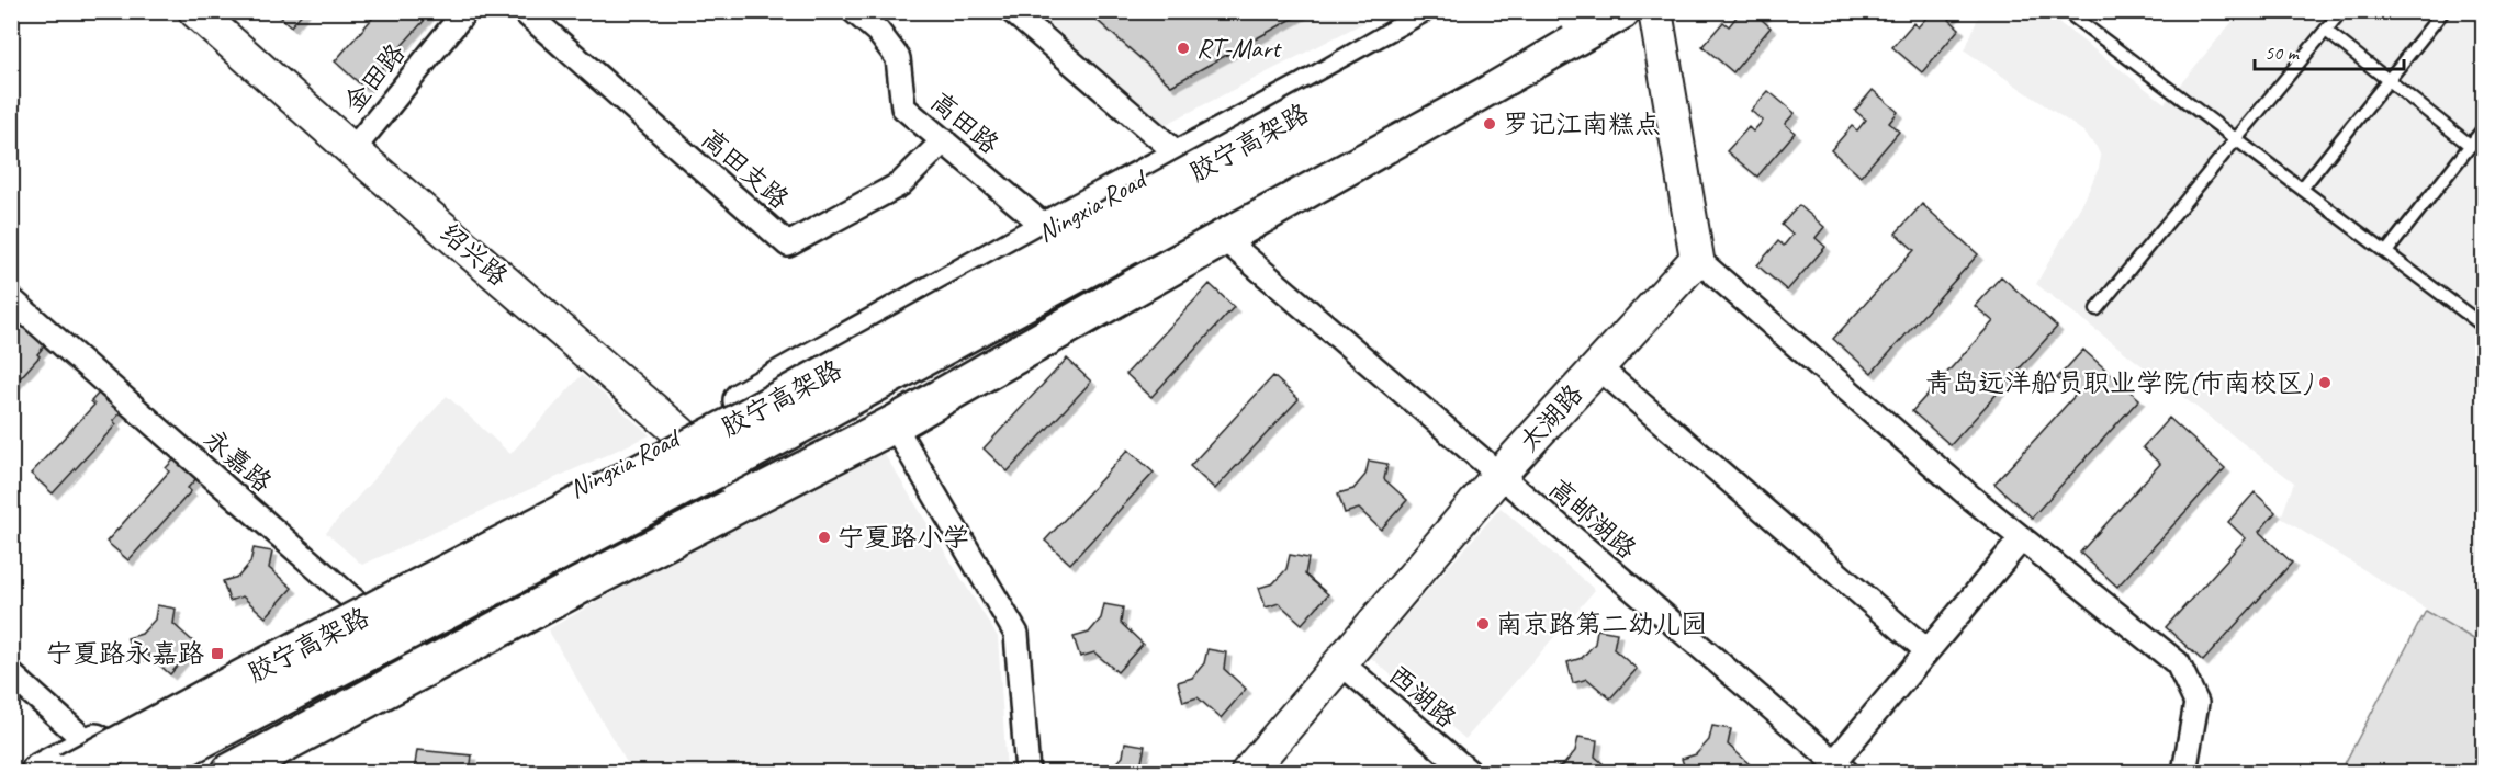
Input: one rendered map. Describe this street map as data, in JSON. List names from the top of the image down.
{
  "streets": {
    "main road": ["胶宁高架路", "Ningxia Road"],
    "street": [
      "金田路",
      "高田路",
      "高田支路",
      "绍兴路",
      "太湖路",
      "永嘉路",
      "高邮湖路",
      "西湖路"
    ]
  },
  "crossings": [
    ["金田路", "绍兴路"],
    ["高田路", "高田支路"],
    ["高田路", "Ningxia Road"],
    ["Ningxia Road", "绍兴路"],
    ["Ningxia Road", "永嘉路"],
    ["Ningxia Road", "高邮湖路"],
    ["太湖路", "高邮湖路"],
    ["太湖路", "西湖路"]
  ],
  "places": {
    "other": [
      "RT-Mart",
      "罗记江南糕点",
      "青岛远洋船员职业学院(市南校区)",
      "宁夏路小学",
      "南京路第二幼儿园"
    ],
    "transit": ["宁夏路永嘉路"]
  },
  "scale_bar": "50 m"
}
